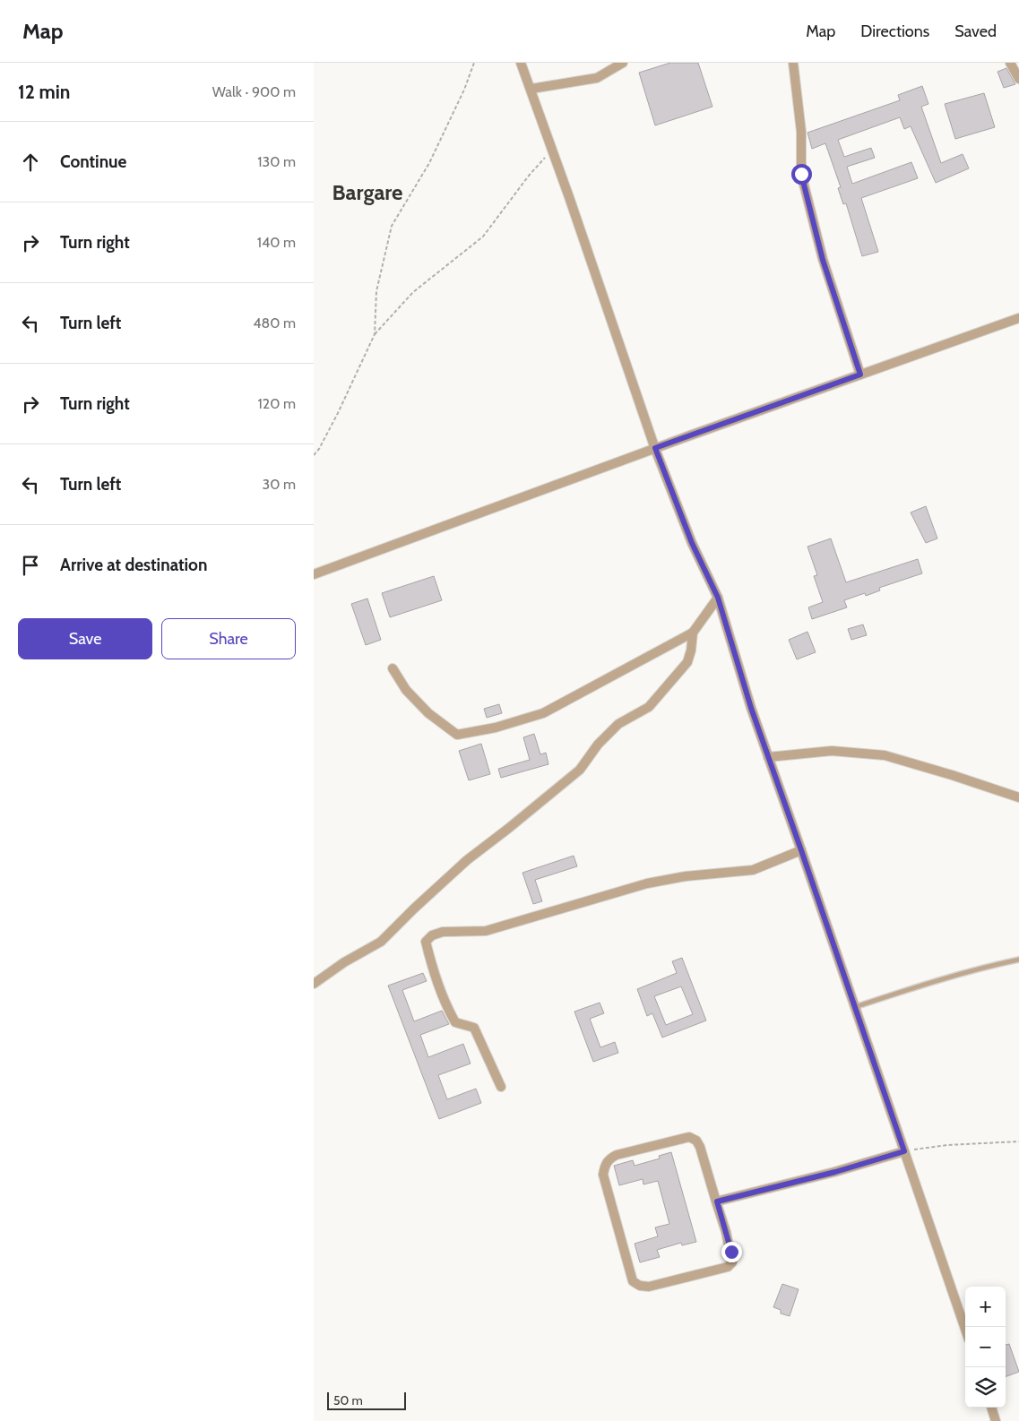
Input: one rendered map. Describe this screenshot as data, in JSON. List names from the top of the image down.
{
  "districts": ["Bargare"],
  "scale_bar": "50 m",
  "page": {
    "header": "Map",
    "nav": ["Map", "Directions", "Saved"],
    "heading": ["12 min", "Walk · 900 m"],
    "list": [
      ["Continue", "130 m"],
      ["Turn right", "140 m"],
      ["Turn left", "480 m"],
      ["Turn right", "120 m"],
      ["Turn left", "30 m"],
      "Arrive at destination"
    ],
    "buttons": ["Save", "Share"],
    "map_buttons": ["+", "−"],
    "scale": "50 m"
  }
}
